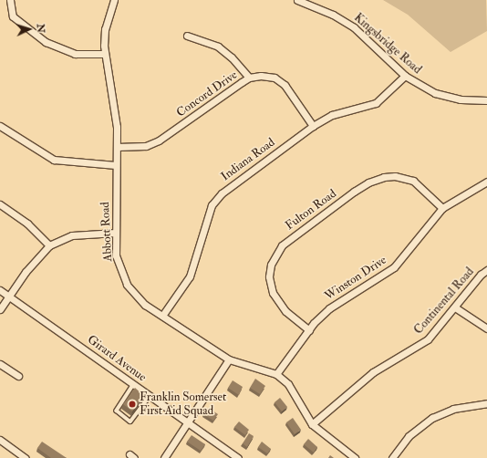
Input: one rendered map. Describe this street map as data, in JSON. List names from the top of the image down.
{
  "streets": {
    "street": [
      "Kingsbridge Road",
      "Concord Drive",
      "Indiana Road",
      "Fulton Road",
      "Abbott Road",
      "Winston Drive",
      "Continental Road",
      "Girard Avenue"
    ]
  },
  "crossings": [
    ["Kingsbridge Road", "Indiana Road"],
    ["Concord Drive", "Indiana Road"],
    ["Concord Drive", "Abbott Road"],
    ["Indiana Road", "Abbott Road"],
    ["Fulton Road", "Winston Drive"],
    ["Abbott Road", "Winston Drive"]
  ],
  "places": ["Franklin Somerset First Aid Squad"],
  "north": "right"
}
